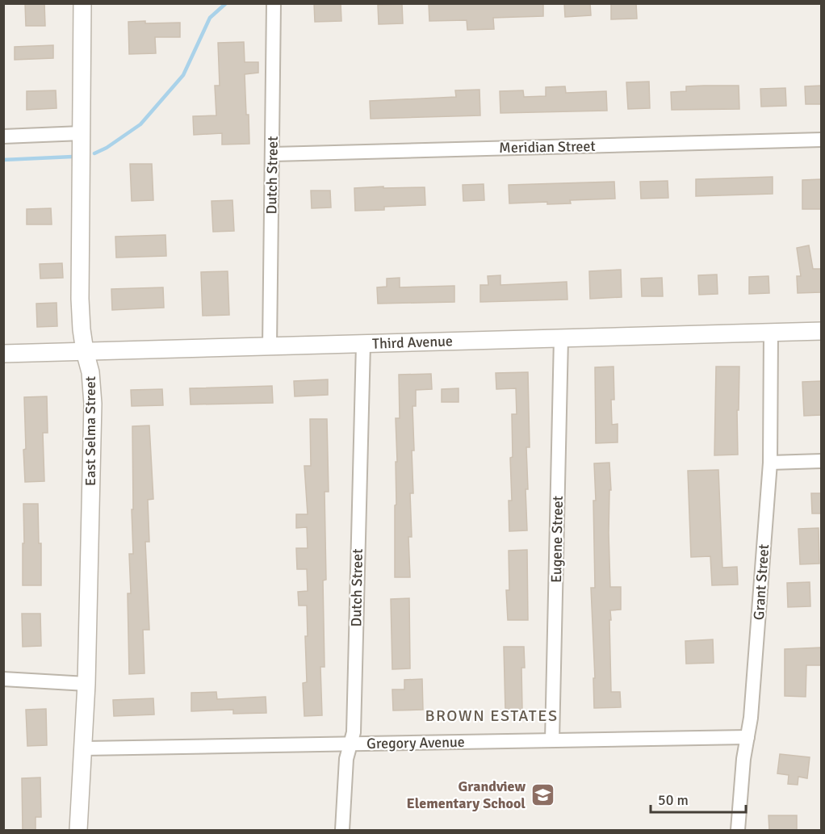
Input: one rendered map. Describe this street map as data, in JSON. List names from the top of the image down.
{
  "streets": {
    "street": [
      "Meridian Street",
      "Dutch Street",
      "Third Avenue",
      "East Selma Street",
      "Eugene Street",
      "Grant Street",
      "Gregory Avenue"
    ]
  },
  "crossings": [
    ["Meridian Street", "Dutch Street"],
    ["Dutch Street", "Third Avenue"],
    ["Dutch Street", "Gregory Avenue"],
    ["Third Avenue", "East Selma Street"],
    ["Third Avenue", "Eugene Street"],
    ["Third Avenue", "Grant Street"],
    ["East Selma Street", "Gregory Avenue"],
    ["Eugene Street", "Gregory Avenue"],
    ["Grant Street", "Gregory Avenue"]
  ],
  "districts": ["BROWN ESTATES"],
  "places": {
    "school or university": ["Grandview Elementary School"]
  },
  "scale_bar": "50 m"
}
